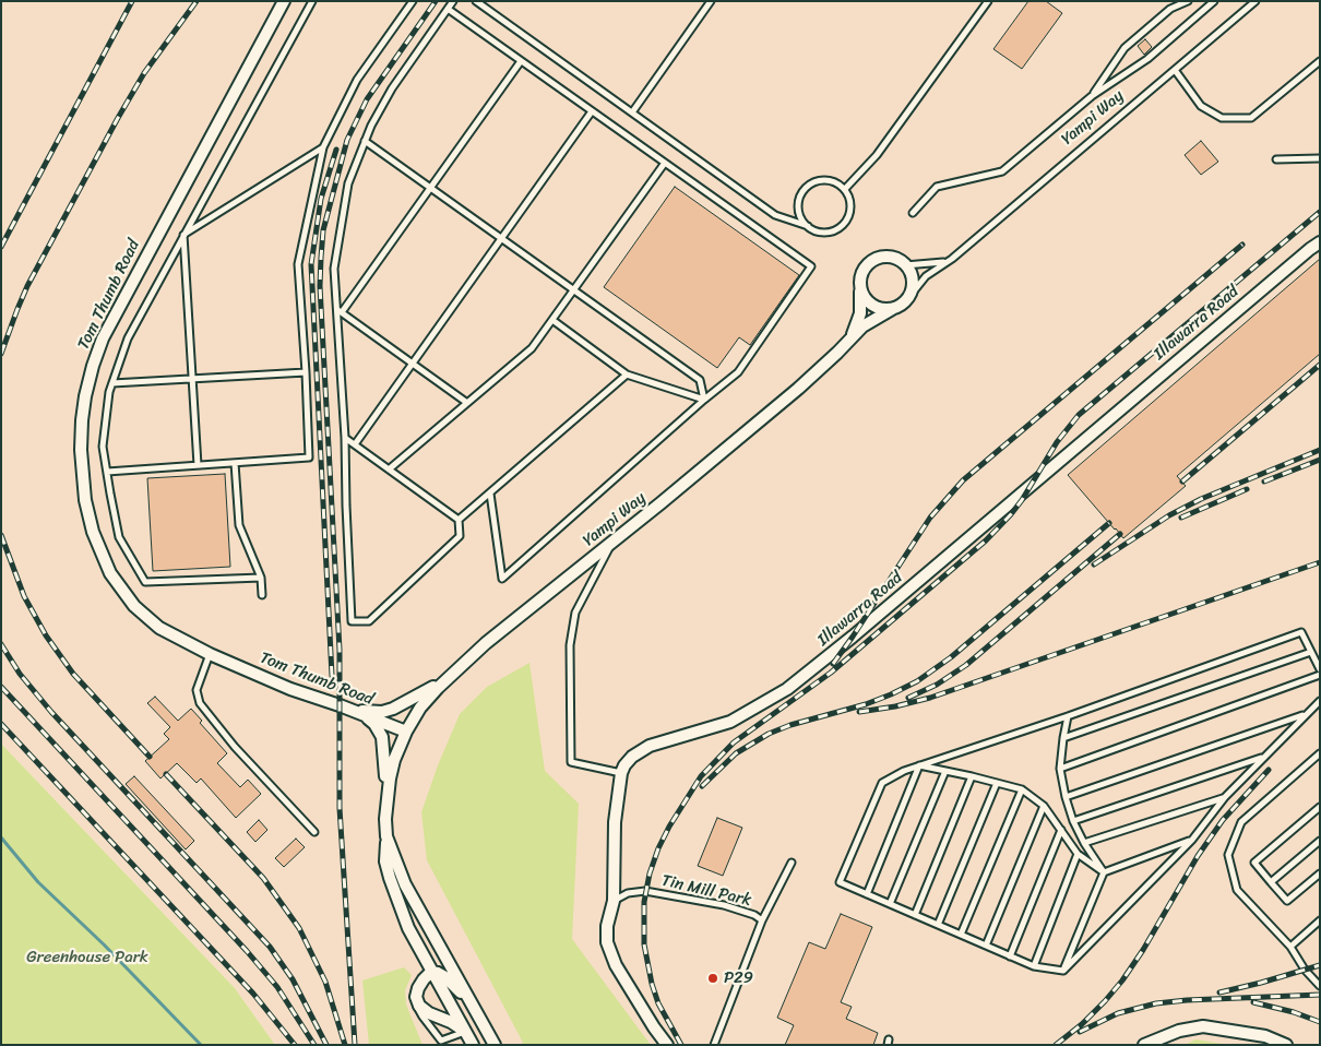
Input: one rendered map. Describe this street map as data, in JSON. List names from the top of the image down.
{
  "streets": {
    "street": ["Yampi Way", "Tom Thumb Road", "Illawarra Road"],
    "lane": ["Tin Mill Park"]
  },
  "crossings": [
    ["Yampi Way", "Tom Thumb Road"]
  ],
  "parks": ["Greenhouse Park"],
  "places": ["P29"]
}
